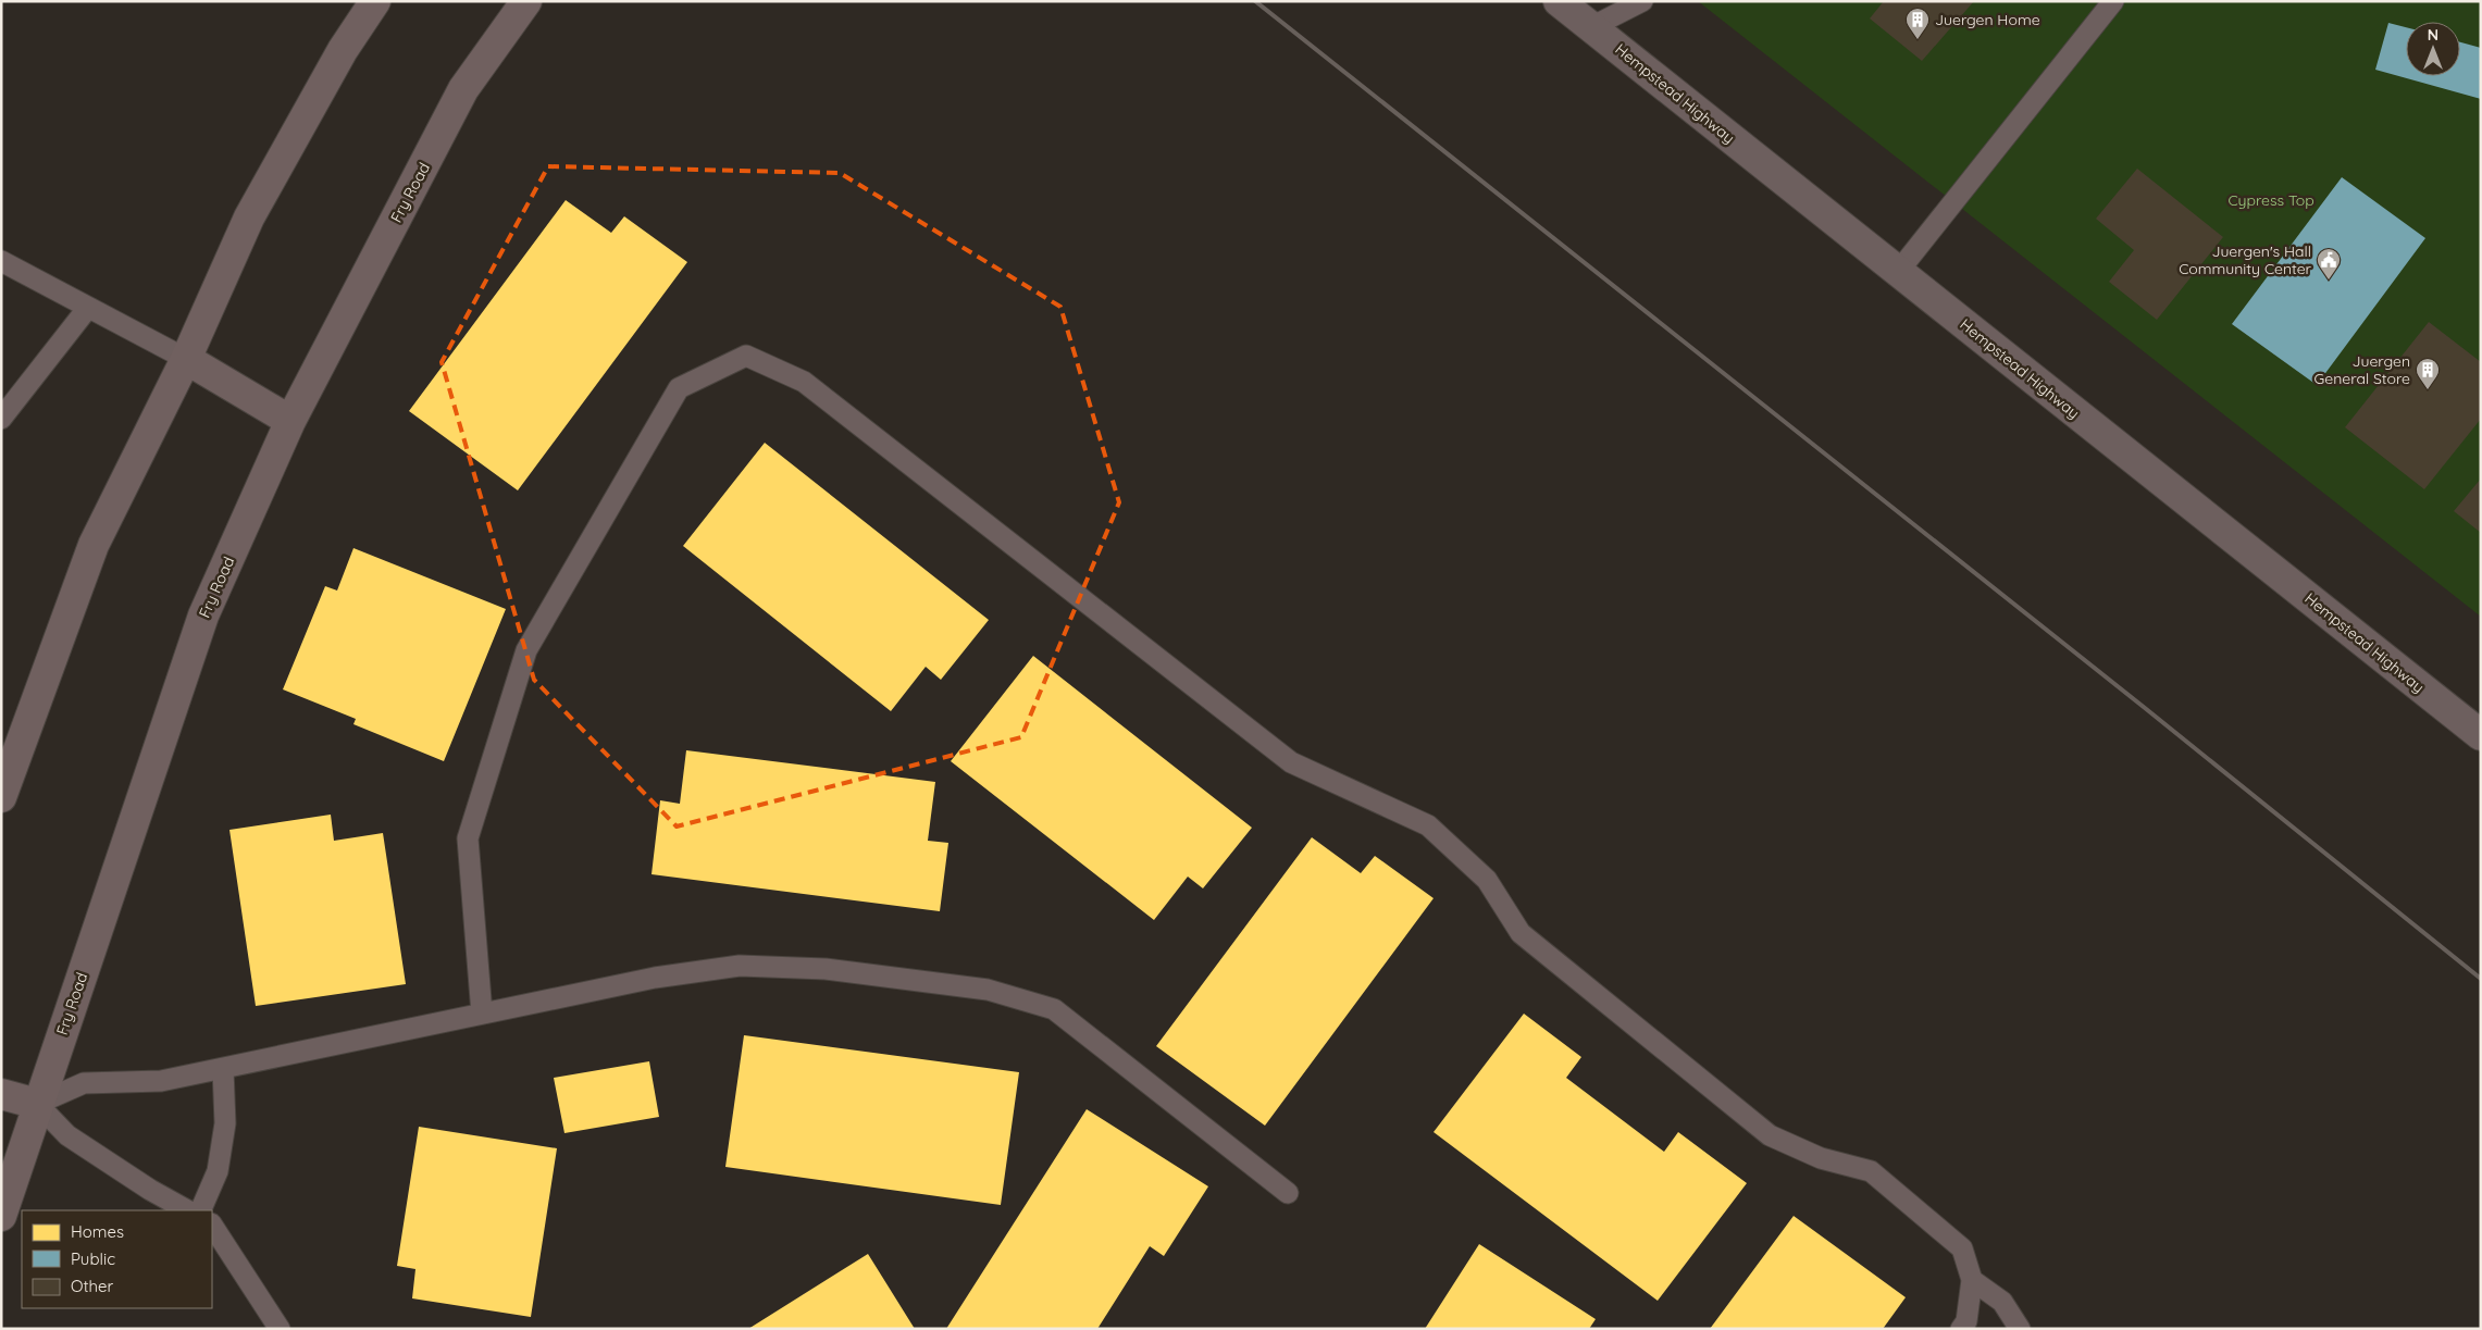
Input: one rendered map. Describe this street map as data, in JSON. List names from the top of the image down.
{
  "streets": {
    "main road": ["Fry Road"],
    "street": ["Hempstead Highway"]
  },
  "parks": ["Cypress Top"],
  "places": {
    "building": ["Juergen Home", "Juergen General Store"],
    "public building": ["Juergen's Hall Community Center"]
  },
  "legend": ["Homes", "Public", "Other"],
  "north": "top"
}
